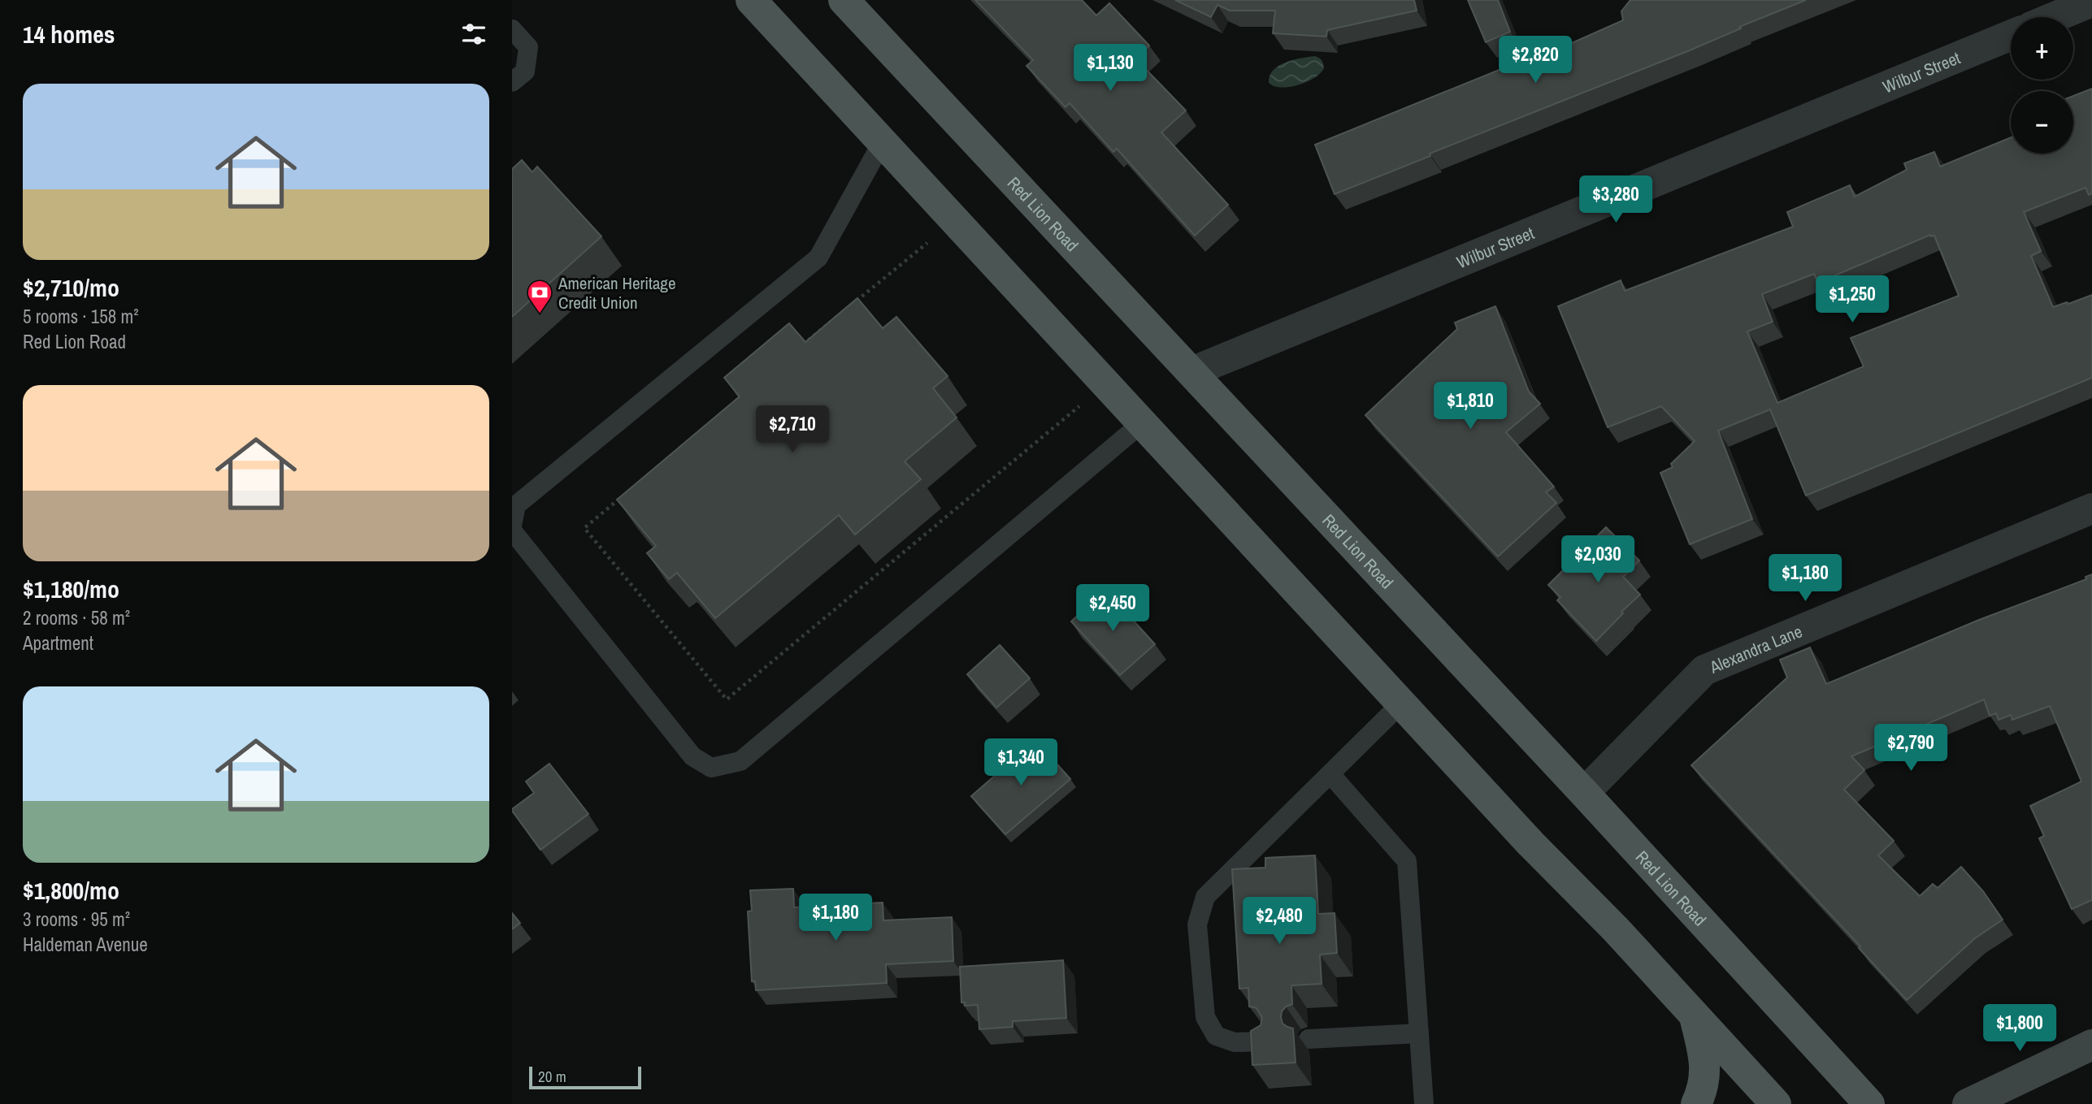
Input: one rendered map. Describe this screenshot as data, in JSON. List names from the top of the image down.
{
  "streets": {
    "main road": ["Red Lion Road"],
    "street": ["Wilbur Street", "Alexandra Lane"]
  },
  "crossings": [
    ["Wilbur Street", "Red Lion Road"],
    ["Red Lion Road", "Alexandra Lane"]
  ],
  "places": {
    "bank": ["American Heritage Credit Union"]
  },
  "scale_bar": "20 m",
  "page": {
    "heading": "14 homes",
    "map_buttons": ["+", "−"],
    "price": [
      "$2,820",
      "$1,130",
      "$3,280",
      "$1,250",
      "$1,810",
      "$2,710",
      "$2,030",
      "$1,180",
      "$2,450",
      "$2,790",
      "$1,340",
      "$1,180",
      "$2,480",
      "$1,800"
    ],
    "list": [
      {
        "name": "$2,710/mo",
        "note": "5 rooms · 158 m² · Red Lion Road"
      },
      {
        "name": "$1,180/mo",
        "note": "2 rooms · 58 m² · Apartment"
      },
      {
        "name": "$1,800/mo",
        "note": "3 rooms · 95 m² · Haldeman Avenue"
      }
    ],
    "scale": "20 m"
  }
}
